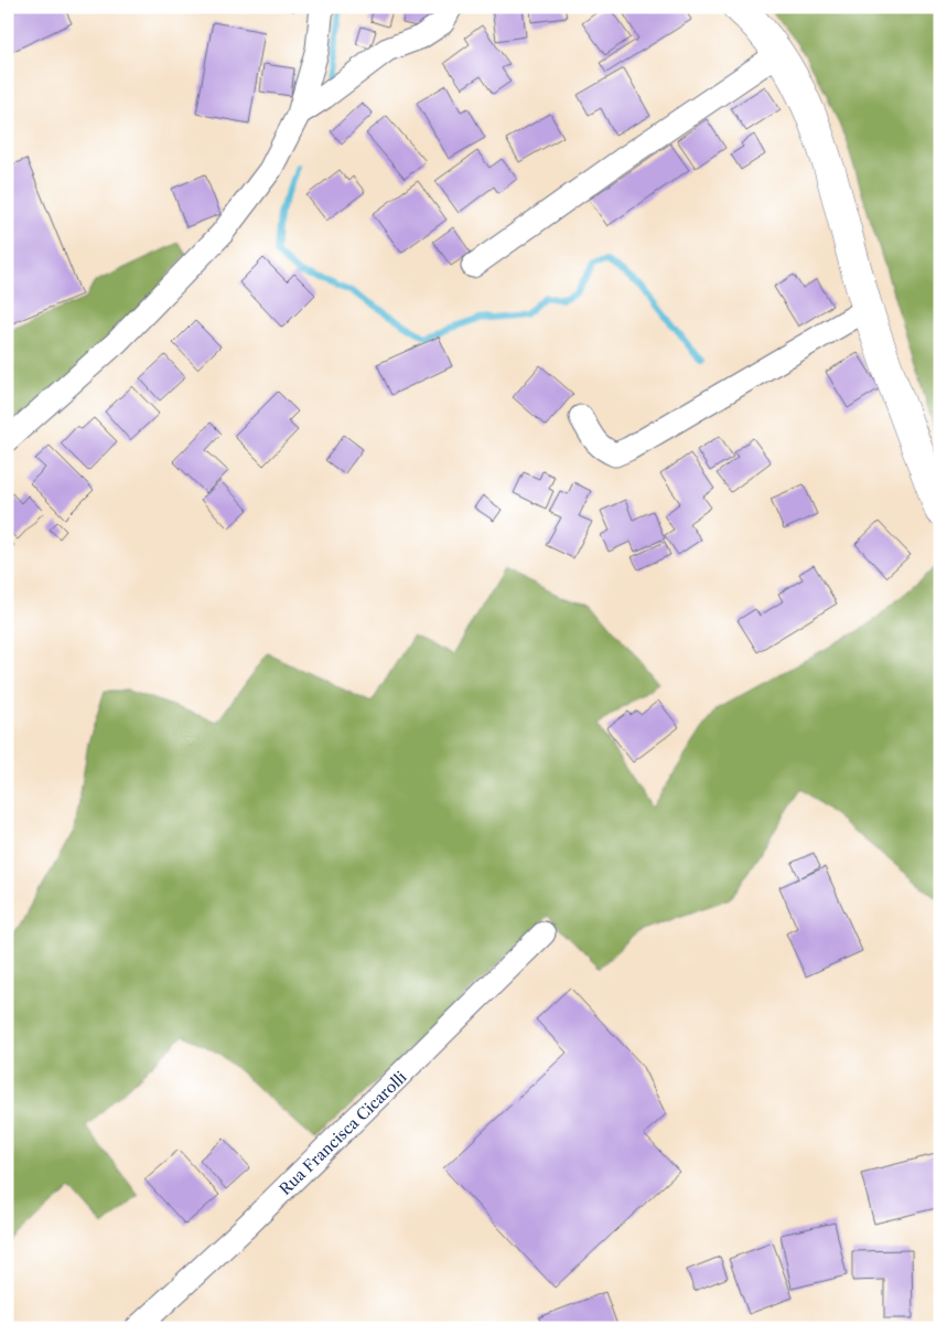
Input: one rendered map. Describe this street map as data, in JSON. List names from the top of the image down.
{
  "streets": {
    "street": ["Rua Francisca Cicarolli"]
  }
}
